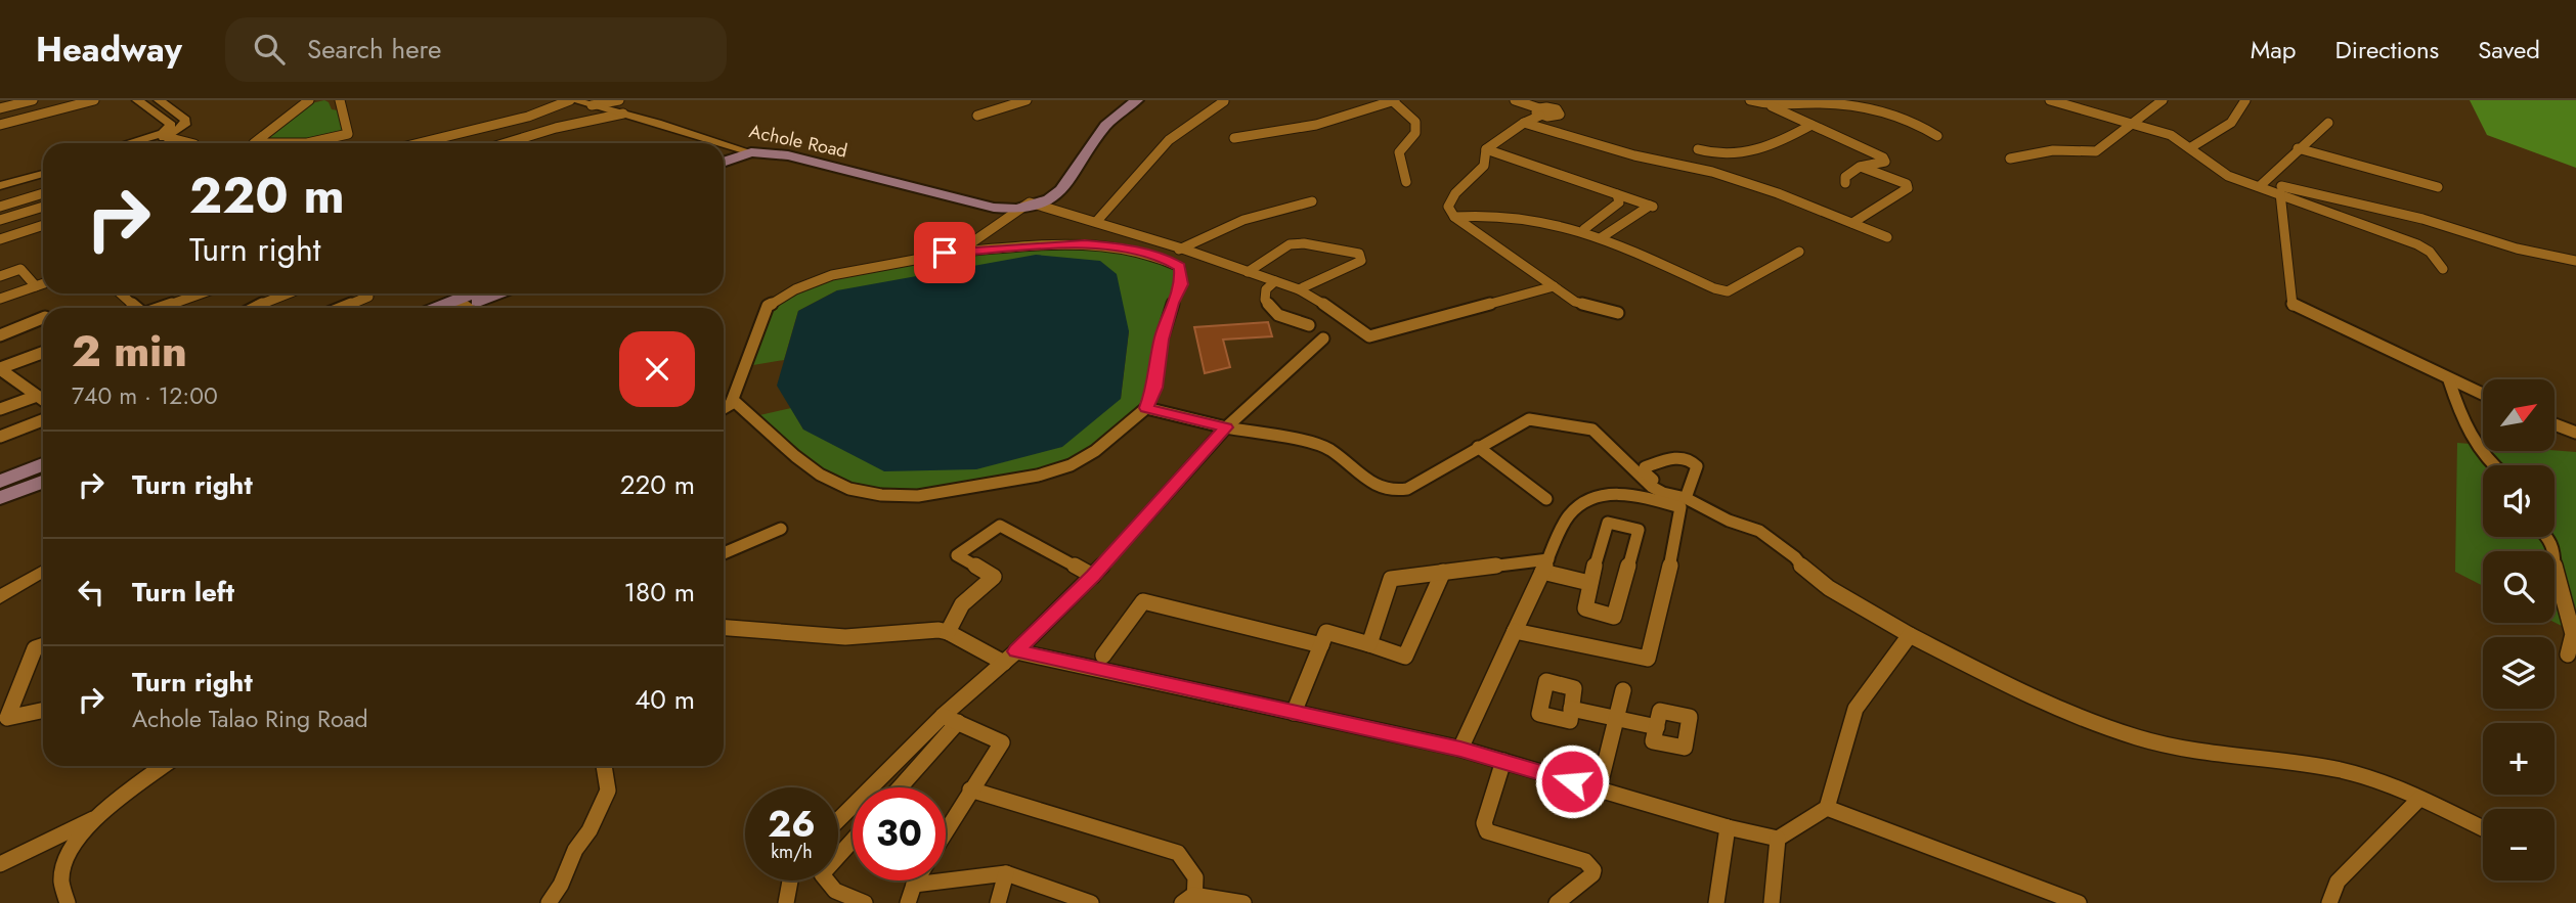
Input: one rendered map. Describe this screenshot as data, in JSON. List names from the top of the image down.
{
  "streets": {
    "main road": ["Achole Road"]
  },
  "north": "top right",
  "page": {
    "header": "Headway",
    "search": "Search here",
    "nav": ["Map", "Directions", "Saved"],
    "turn": ["220 m", "Turn right"],
    "heading": ["2 min", "740 m · 12:00"],
    "map_buttons": ["+", "−"],
    "list": [
      {
        "name": "Turn right",
        "value": "220 m"
      },
      {
        "name": "Turn left",
        "value": "180 m"
      },
      {
        "name": "Turn right",
        "note": "Achole Talao Ring Road",
        "value": "40 m"
      }
    ],
    "speed": "26 km/h",
    "limit": "30"
  }
}
